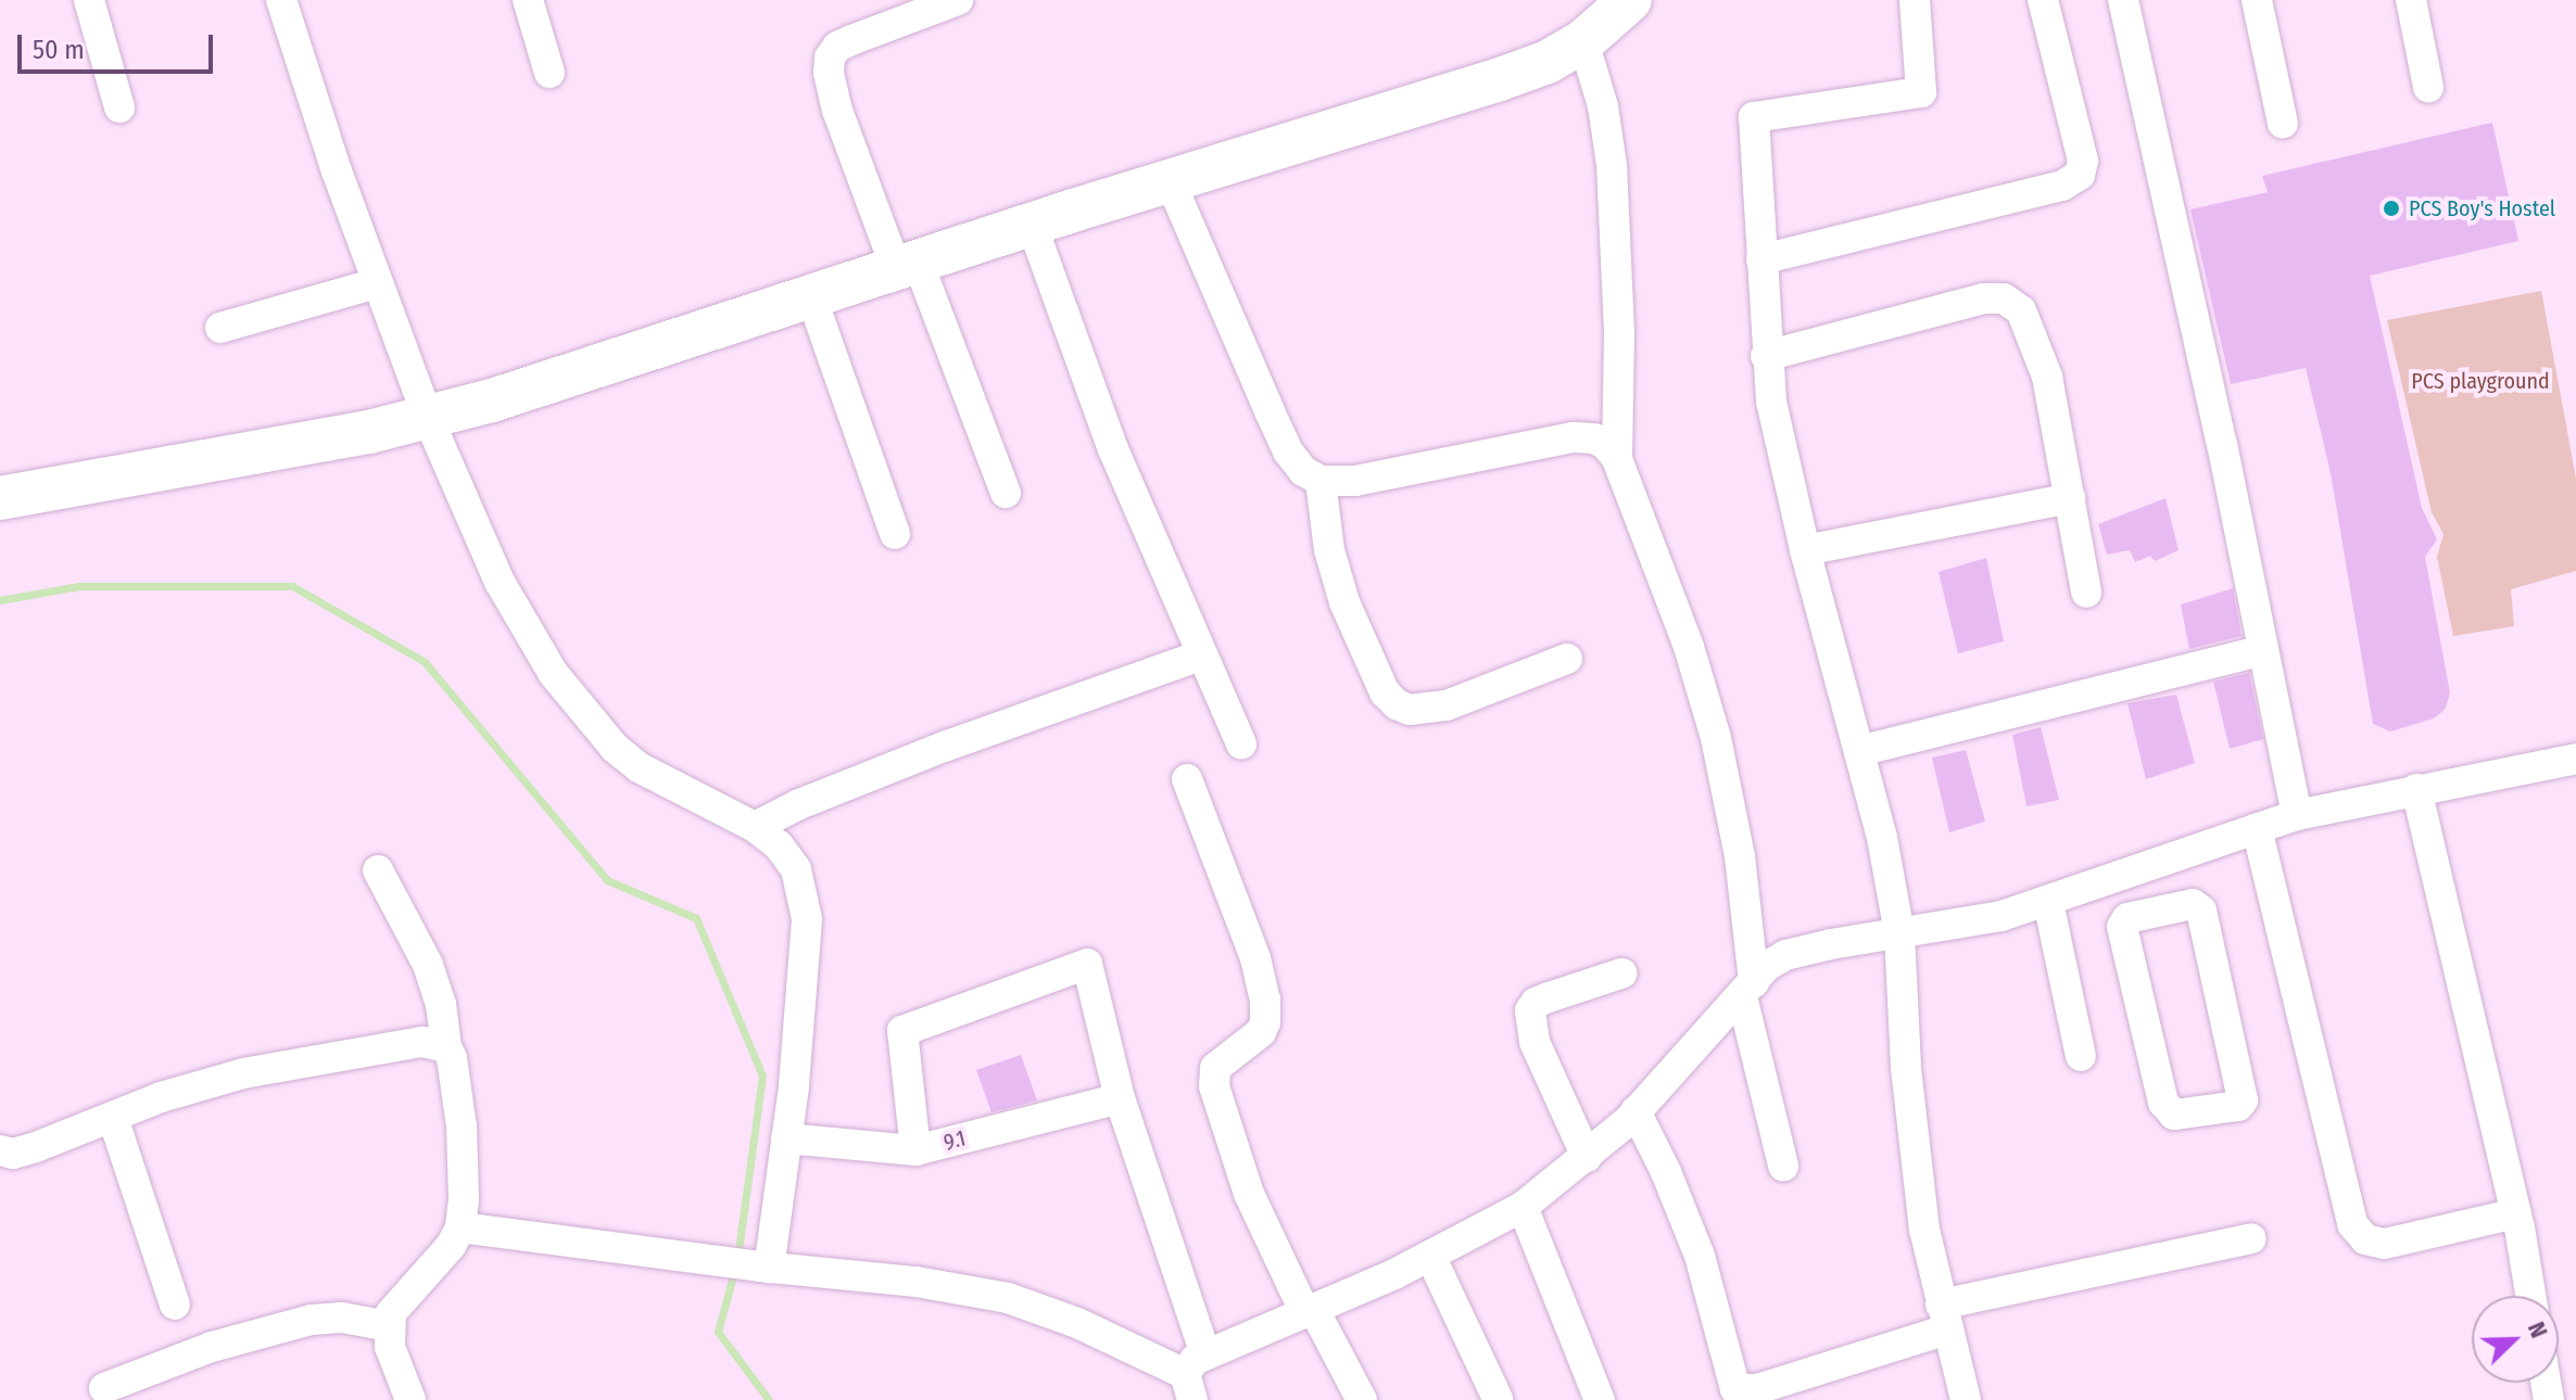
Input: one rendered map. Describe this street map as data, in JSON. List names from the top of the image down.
{
  "streets": {
    "street": ["9.1"]
  },
  "parks": ["PCS playground"],
  "places": ["PCS Boy's Hostel"],
  "scale_bar": "50 m",
  "north": "top right"
}
